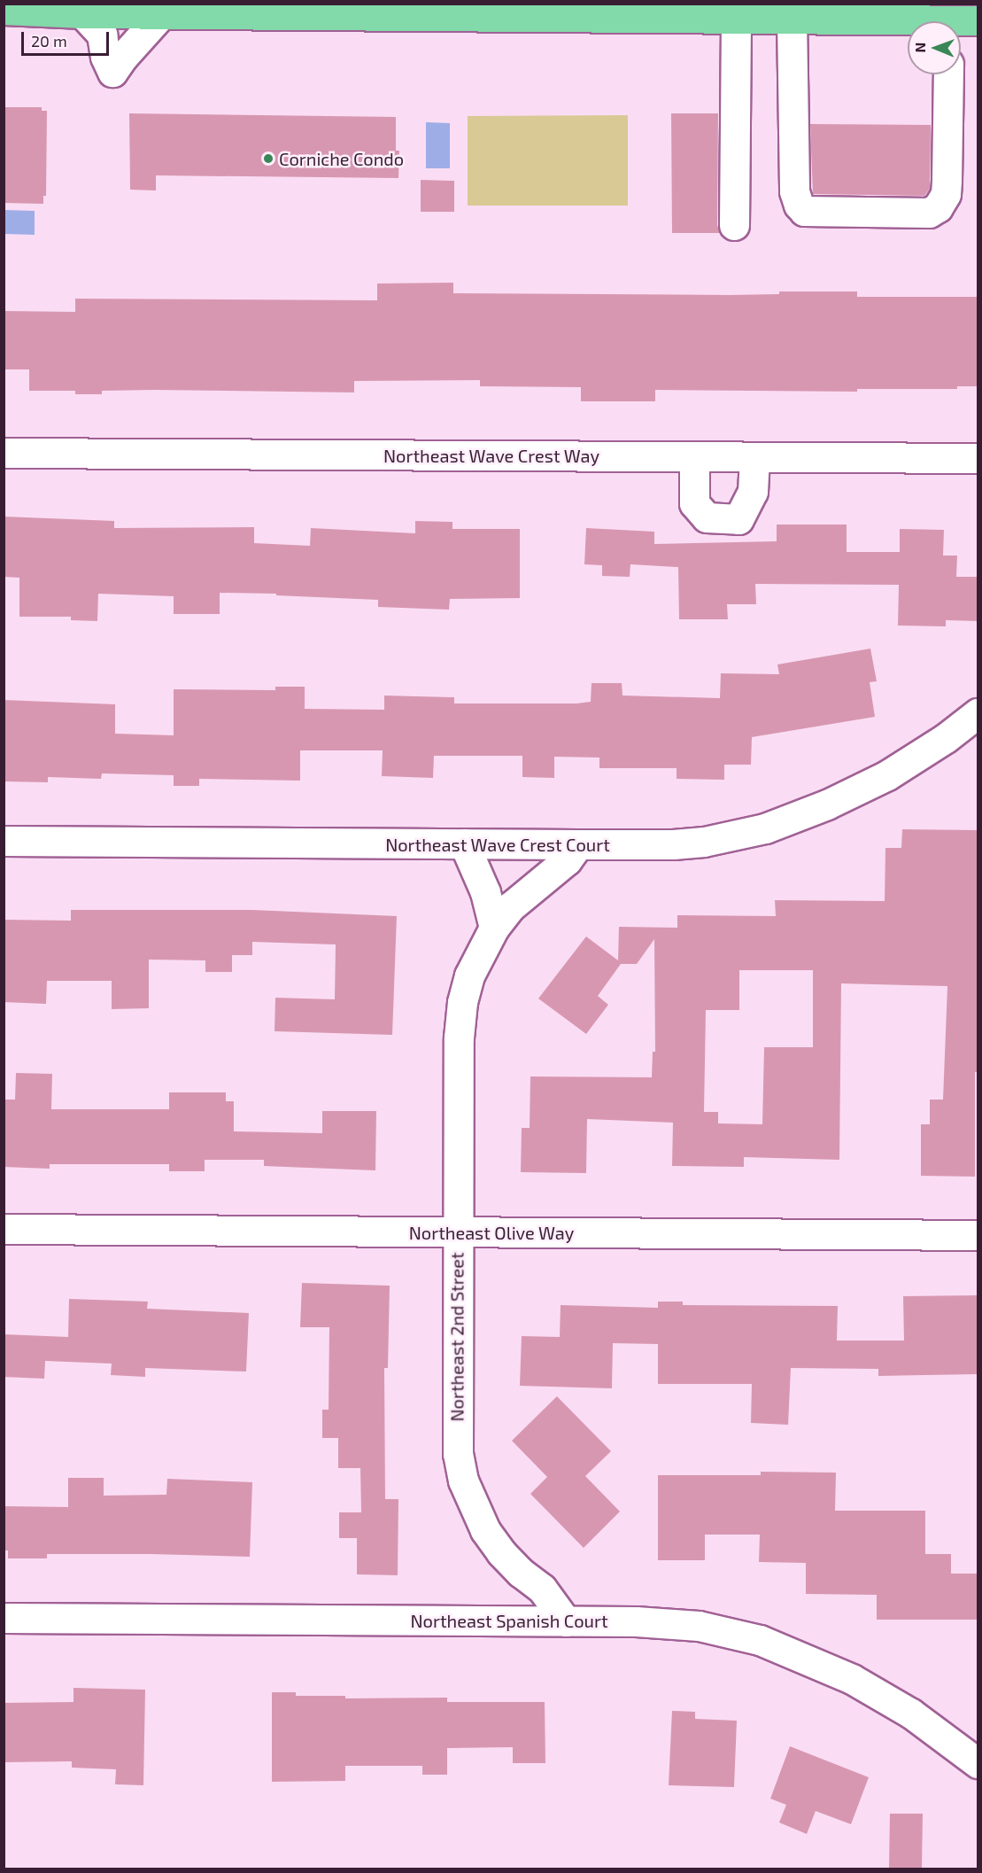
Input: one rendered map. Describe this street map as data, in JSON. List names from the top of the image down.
{
  "streets": {
    "street": [
      "Northeast Wave Crest Way",
      "Northeast Wave Crest Court",
      "Northeast Olive Way",
      "Northeast 2nd Street",
      "Northeast Spanish Court"
    ]
  },
  "crossings": [
    ["Northeast Wave Crest Court", "Northeast 2nd Street"],
    ["Northeast Olive Way", "Northeast 2nd Street"],
    ["Northeast 2nd Street", "Northeast Spanish Court"]
  ],
  "places": ["Corniche Condo"],
  "scale_bar": "20 m",
  "north": "left"
}
